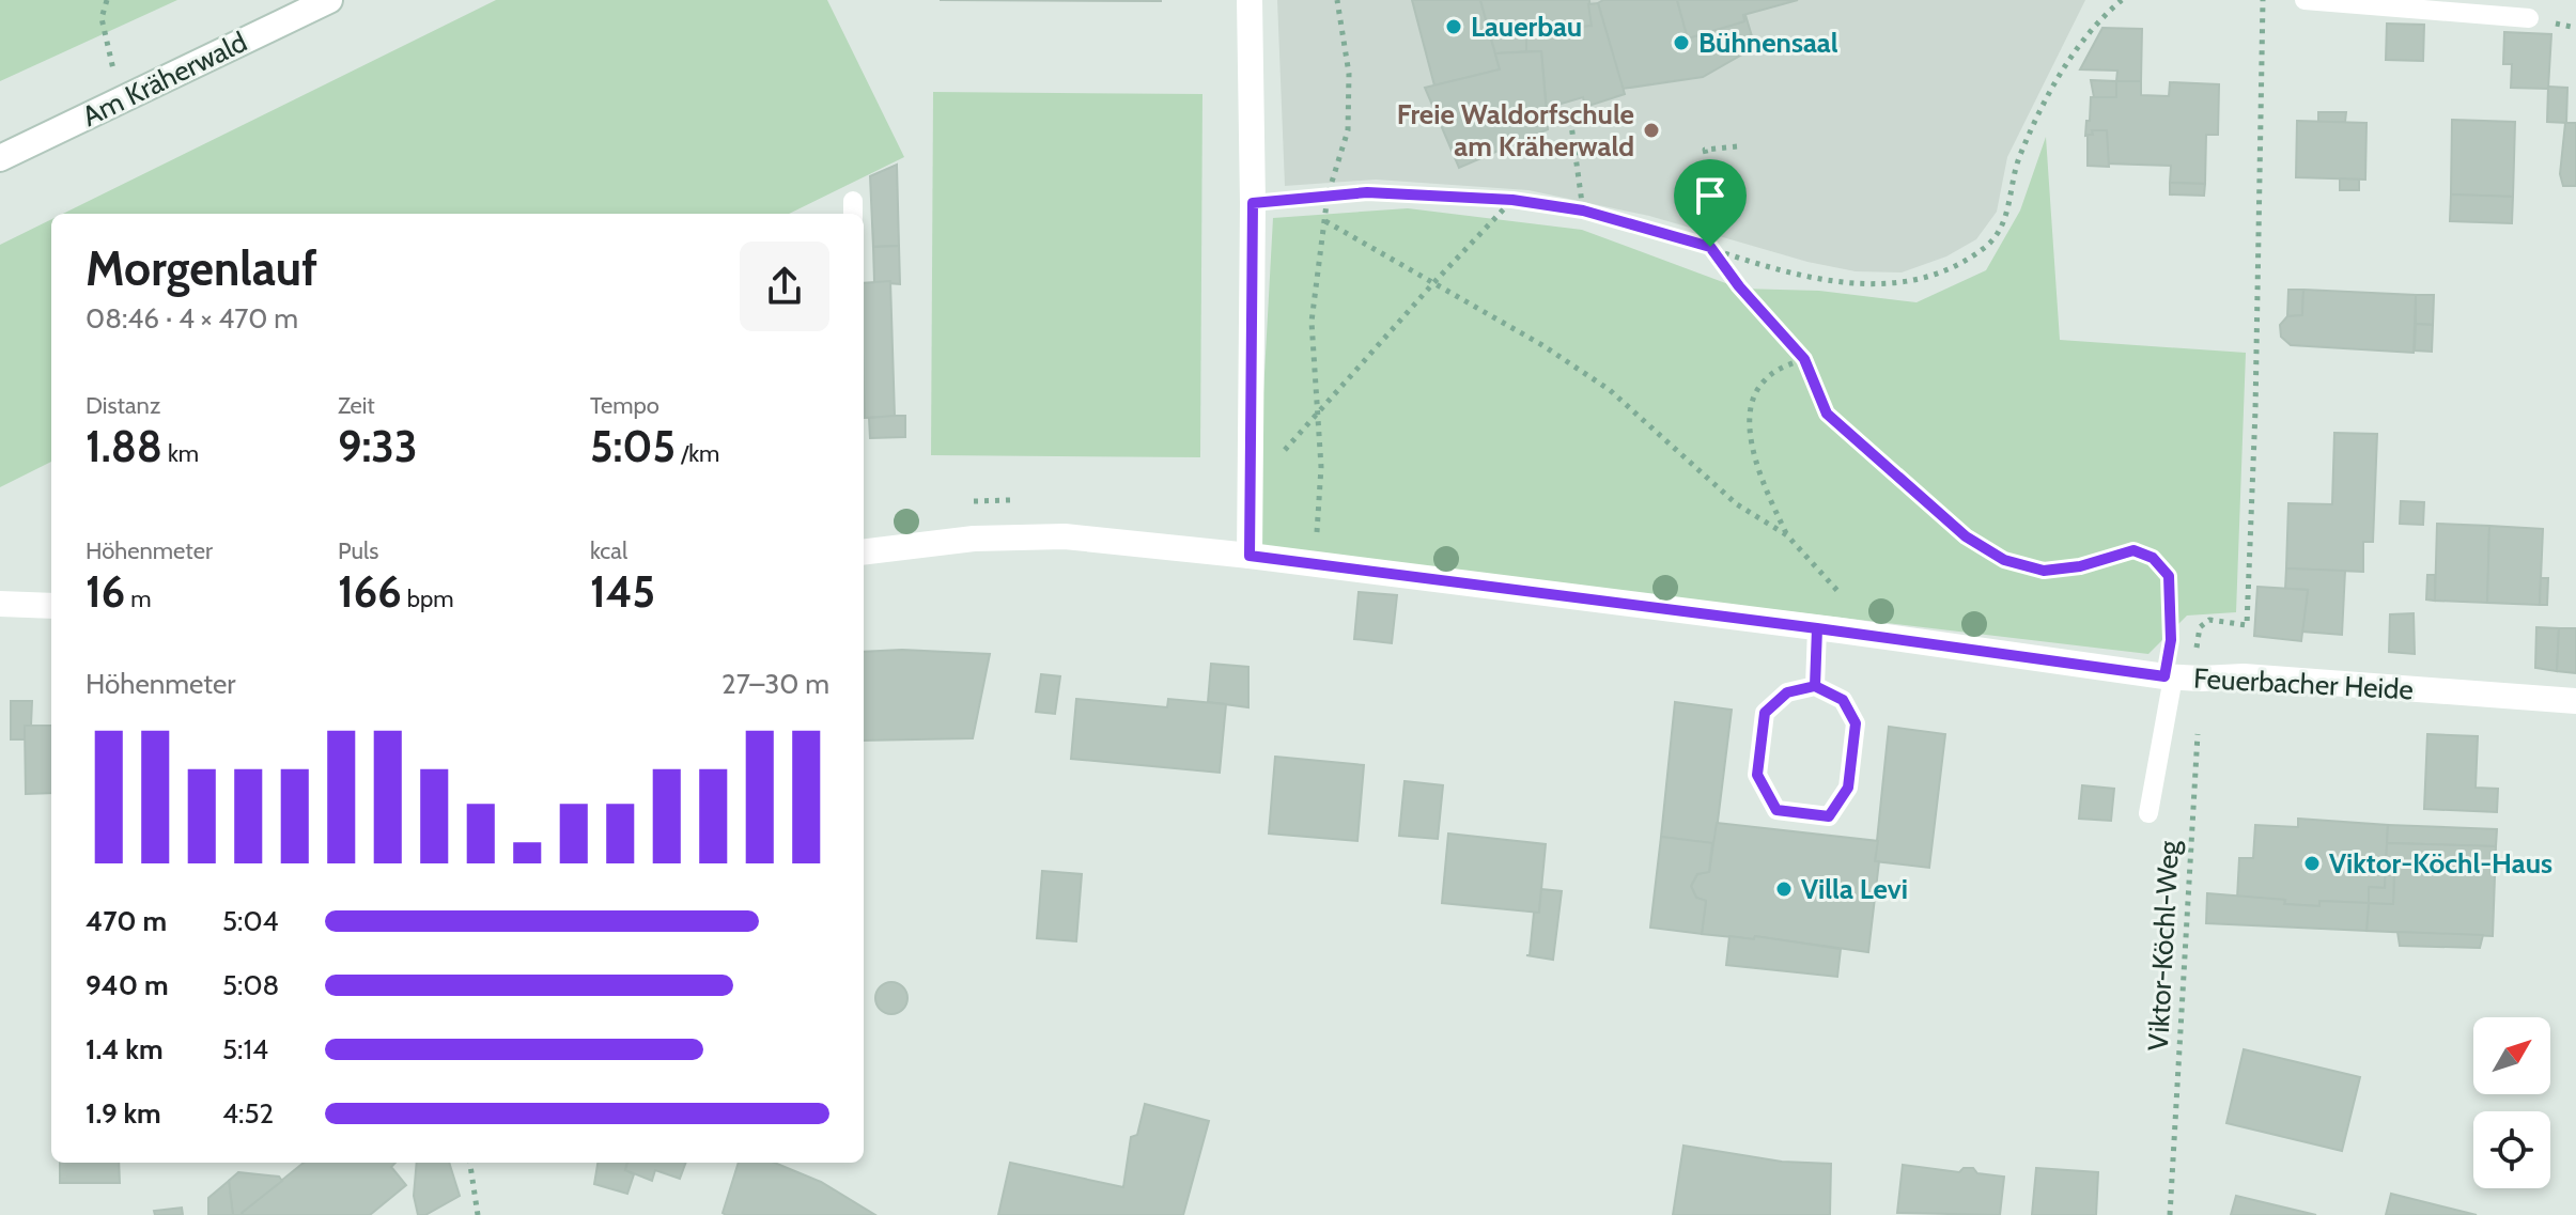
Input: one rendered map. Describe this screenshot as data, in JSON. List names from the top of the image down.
{
  "streets": {
    "street": ["Am Kräherwald", "Feuerbacher Heide"],
    "path": ["Viktor-Köchl-Weg"]
  },
  "crossings": [
    ["Feuerbacher Heide", "Viktor-Köchl-Weg"]
  ],
  "places": [
    "Lauerbau",
    "Bühnensaal",
    "Freie Waldorfschule am Kräherwald",
    "Viktor-Köchl-Haus",
    "Villa Levi"
  ],
  "north": "top right",
  "page": {
    "heading": ["Morgenlauf", "08:46 · 4 × 470 m"],
    "stats": [
      ["Distanz", "1.88 km"],
      ["Zeit", "9:33"],
      ["Tempo", "5:05 /km"],
      ["Höhenmeter", "16 m"],
      ["Puls", "166 bpm"],
      ["kcal", "145"]
    ],
    "chart": ["Höhenmeter", "27–30 m"],
    "list": [
      {
        "name": "470 m",
        "note": "5:04"
      },
      {
        "name": "940 m",
        "note": "5:08"
      },
      {
        "name": "1.4 km",
        "note": "5:14"
      },
      {
        "name": "1.9 km",
        "note": "4:52"
      }
    ]
  }
}
